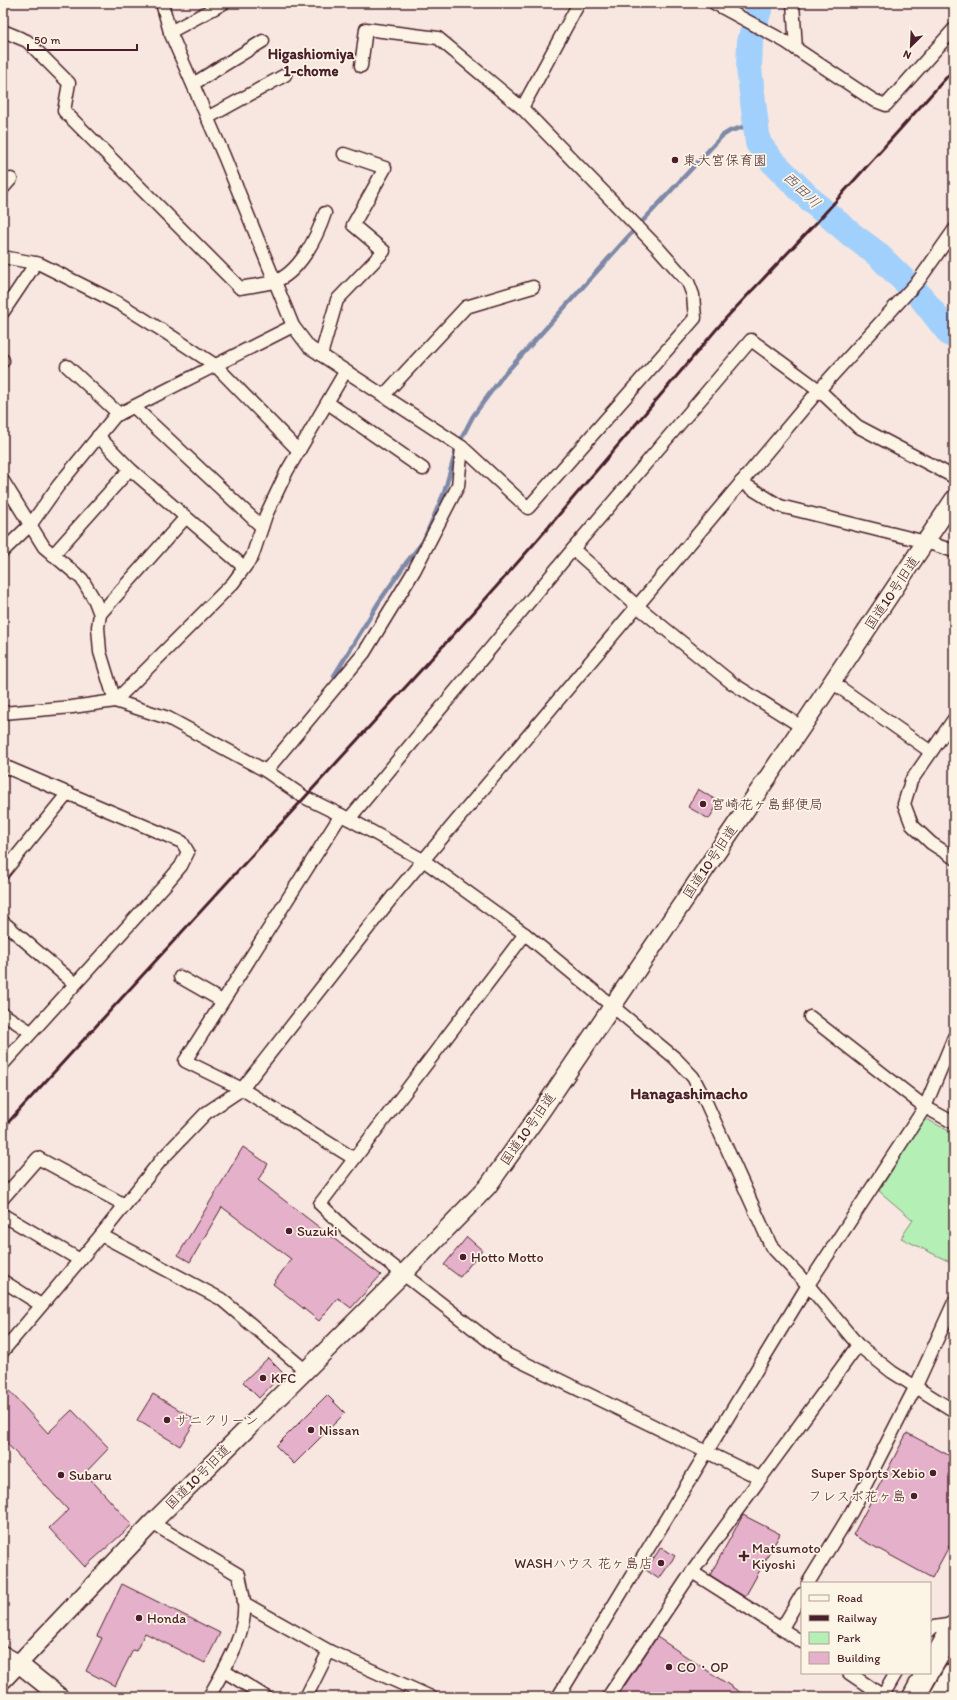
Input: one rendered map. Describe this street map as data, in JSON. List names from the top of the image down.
{
  "streets": {
    "street": ["国道10号旧道"]
  },
  "districts": ["Higashiomiya 1-chome", "Hanagashimacho"],
  "water": ["西田川"],
  "places": {
    "other": [
      "東大宮保育園",
      "宮崎花ヶ島郵便局",
      "Suzuki",
      "Hotto Motto",
      "KFC",
      "サニクリーン",
      "Nissan",
      "Super Sports Xebio",
      "Subaru",
      "フレスポ花ヶ島",
      "WASHハウス 花ヶ島店",
      "Honda",
      "CO・OP"
    ],
    "health": ["Matsumoto Kiyoshi"]
  },
  "legend": [
    "Road",
    "Railway",
    "Park",
    "Building"
  ],
  "scale_bar": "50 m",
  "north": "bottom left"
}
